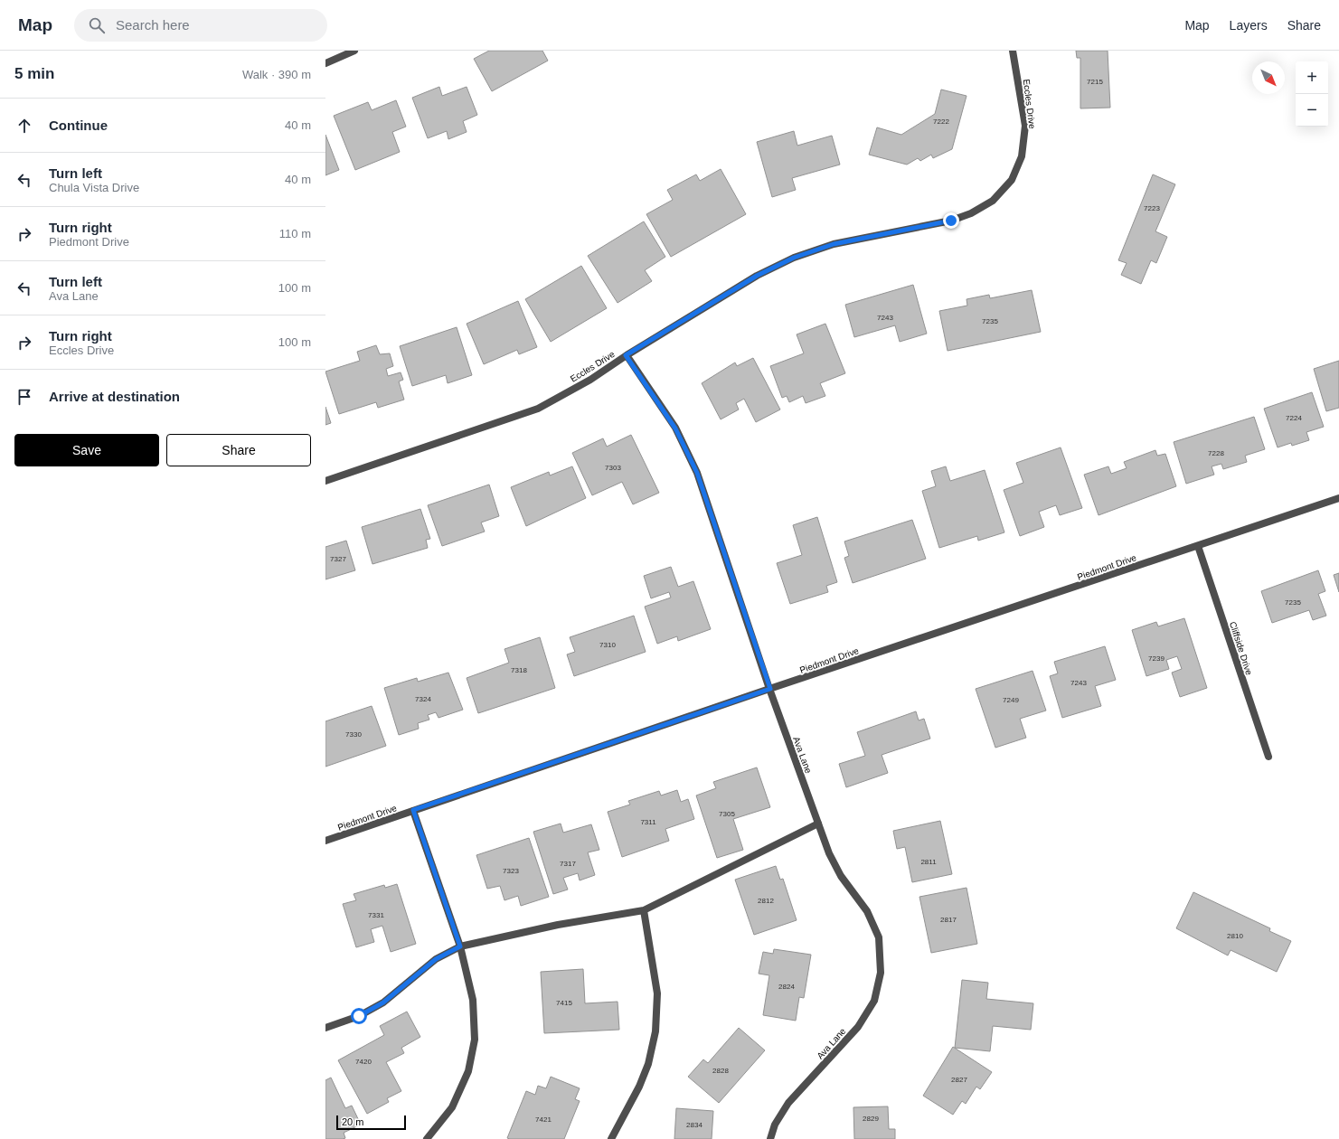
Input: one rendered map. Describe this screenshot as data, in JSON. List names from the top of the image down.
{
  "streets": {
    "street": [
      "Eccles Drive",
      "Piedmont Drive",
      "Cliffside Drive",
      "Ava Lane"
    ]
  },
  "crossings": [
    ["Eccles Drive", "Ava Lane"],
    ["Piedmont Drive", "Cliffside Drive"],
    ["Piedmont Drive", "Ava Lane"]
  ],
  "house_numbers": [
    "7215",
    "7222",
    "7223",
    "7243",
    "7235",
    "7224",
    "7228",
    "7303",
    "7327",
    "7235",
    "7310",
    "7239",
    "7318",
    "7243",
    "7324",
    "7249",
    "7330",
    "7305",
    "7311",
    "2811",
    "7317",
    "7323",
    "2812",
    "7331",
    "2817",
    "2810",
    "2824",
    "7415",
    "7420",
    "2828",
    "2827",
    "2829",
    "7421",
    "2834"
  ],
  "scale_bar": "20 m",
  "north": "bottom right",
  "page": {
    "header": "Map",
    "search": "Search here",
    "nav": ["Map", "Layers", "Share"],
    "heading": ["5 min", "Walk · 390 m"],
    "map_buttons": ["+", "−"],
    "list": [
      ["Continue", "40 m"],
      ["Turn left", "Chula Vista Drive", "40 m"],
      ["Turn right", "Piedmont Drive", "110 m"],
      ["Turn left", "Ava Lane", "100 m"],
      ["Turn right", "Eccles Drive", "100 m"],
      "Arrive at destination"
    ],
    "buttons": ["Save", "Share"],
    "scale": "20 m"
  }
}
